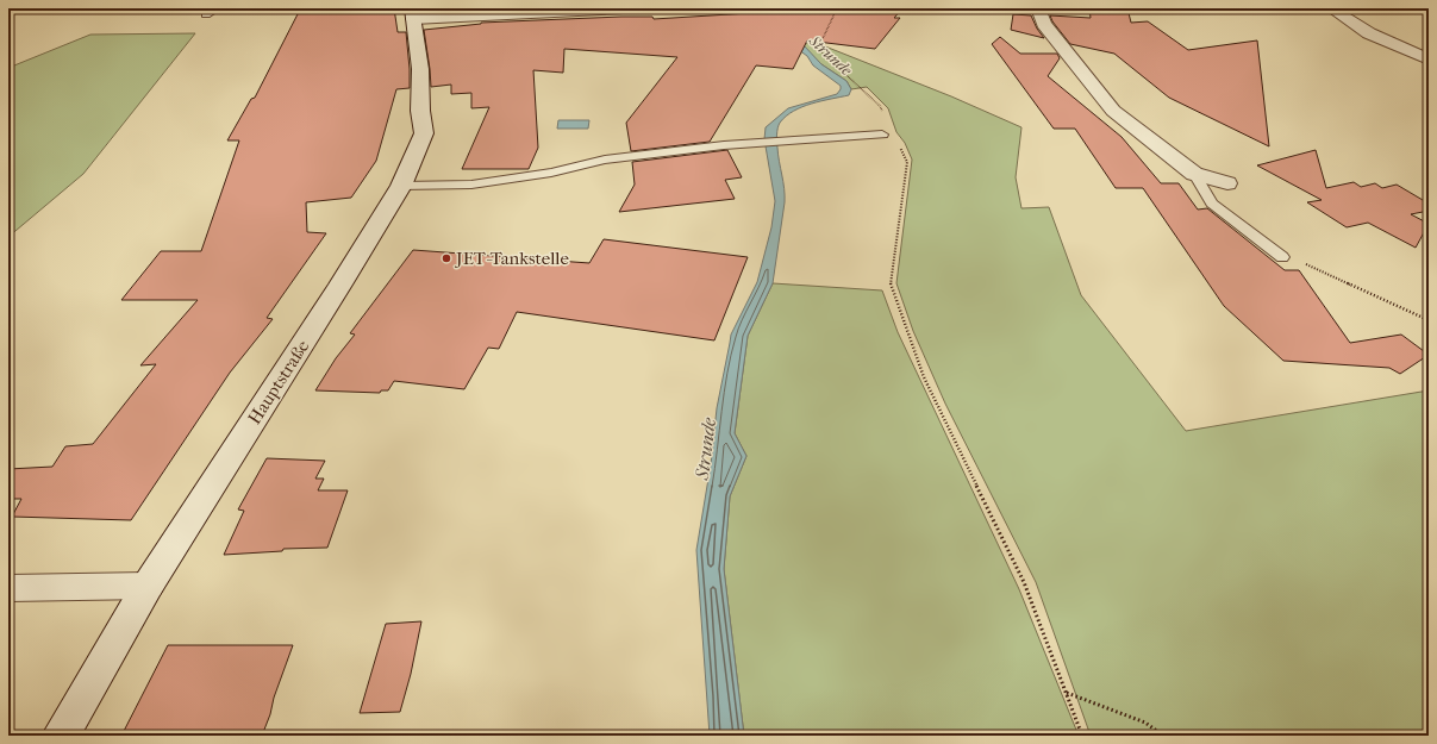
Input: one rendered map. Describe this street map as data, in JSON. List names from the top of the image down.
{
  "streets": {
    "main road": ["Hauptstraße"]
  },
  "water": ["Strunde"],
  "places": ["JET-Tankstelle"]
}
